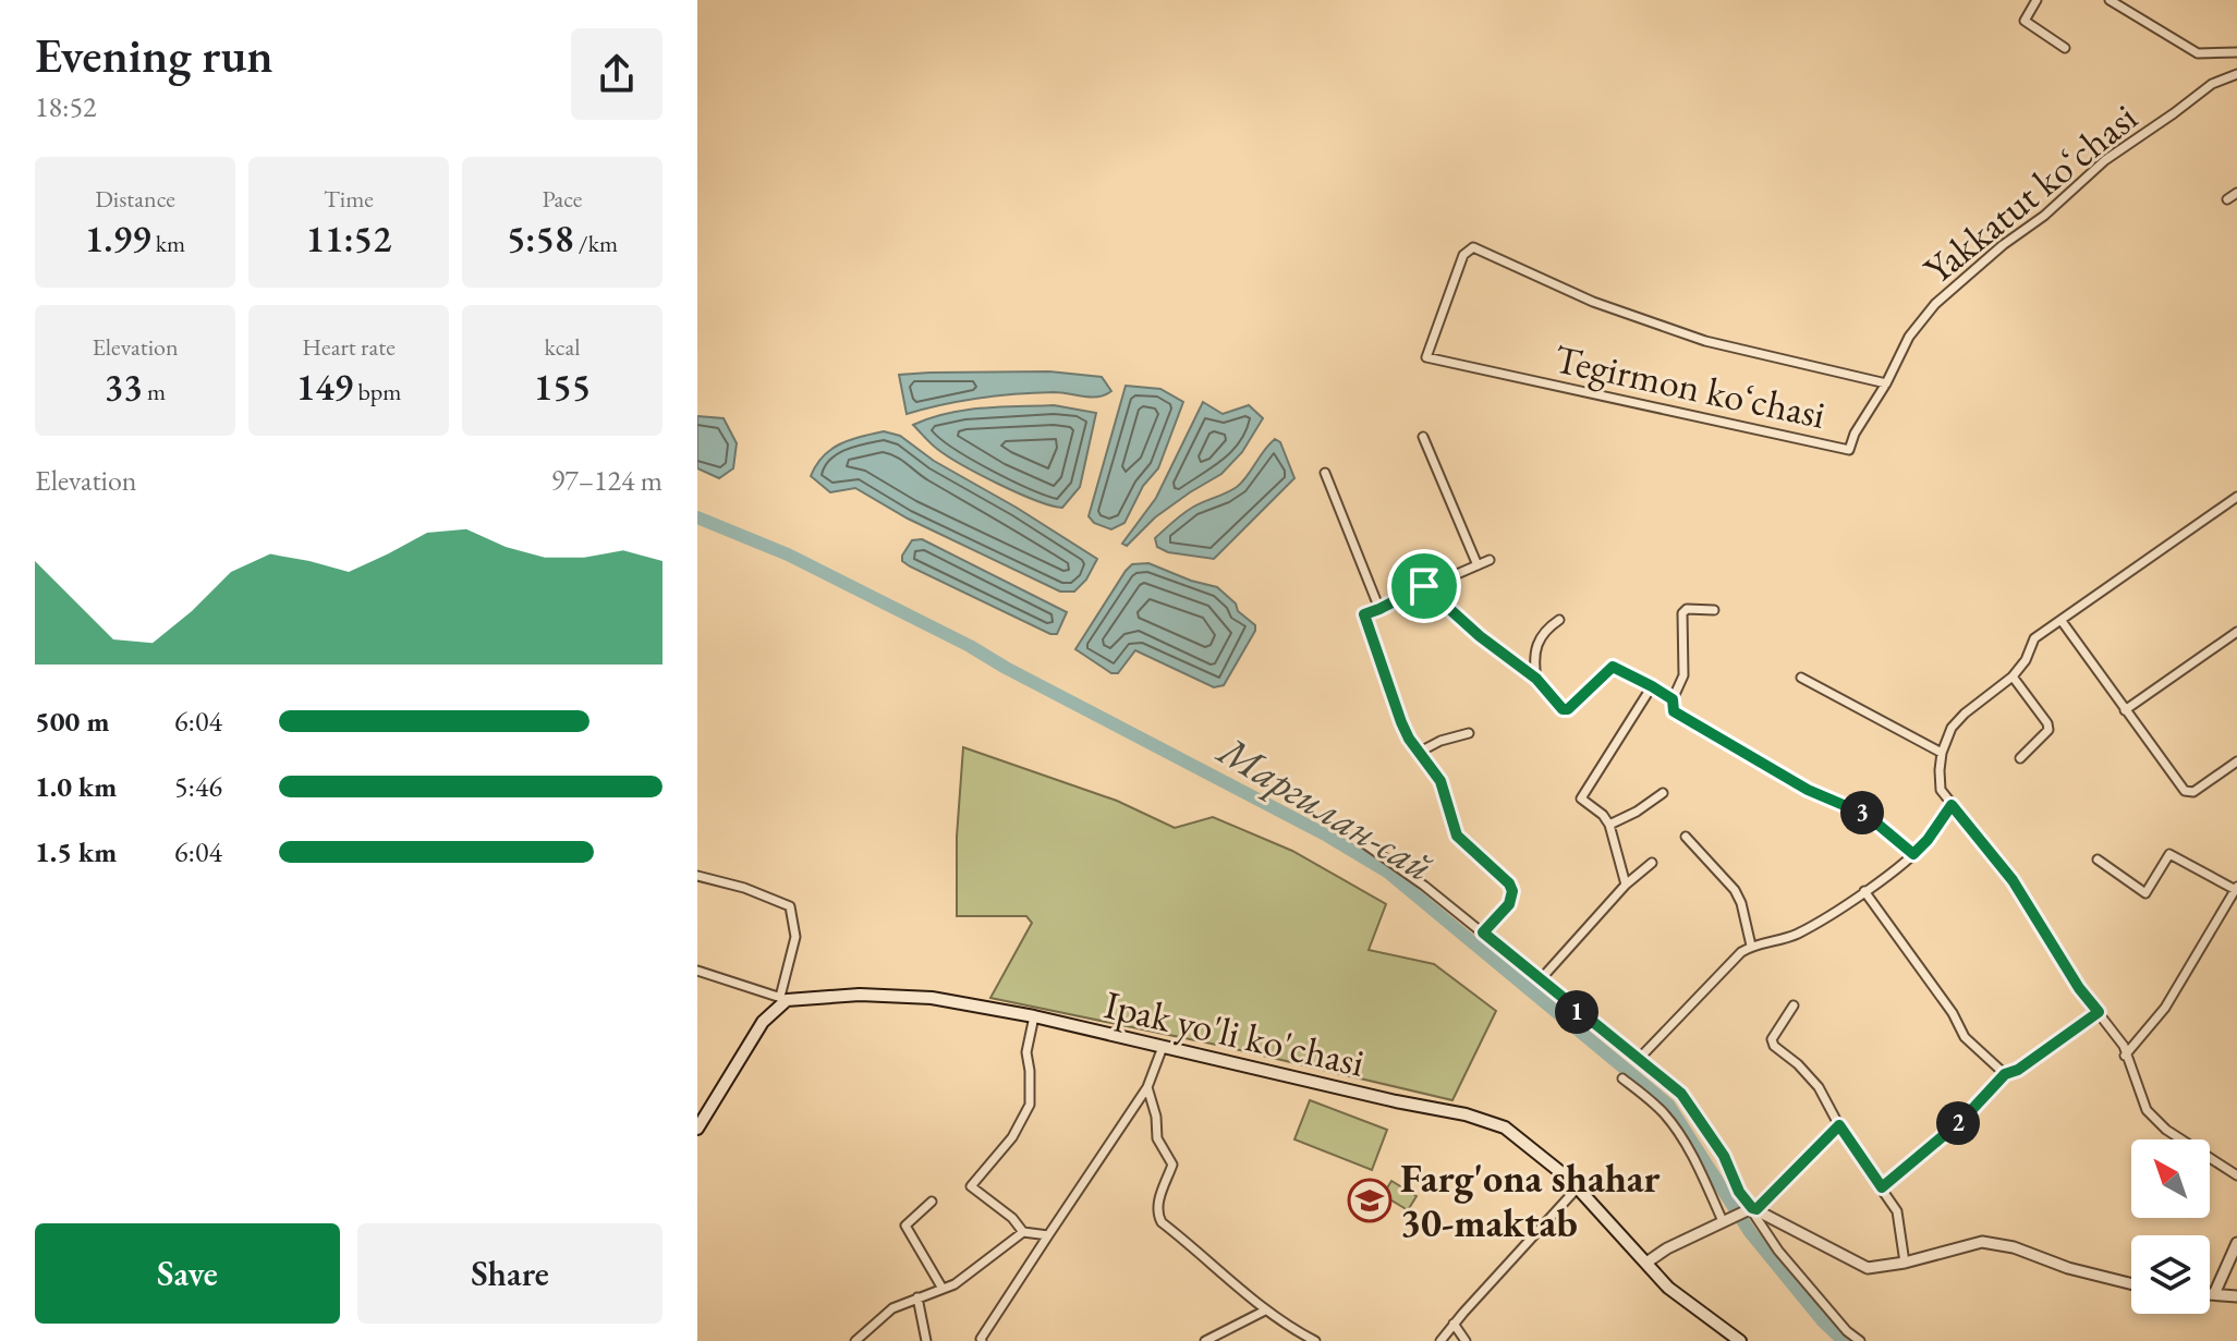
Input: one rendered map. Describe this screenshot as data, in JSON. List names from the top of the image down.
{
  "streets": {
    "main road": ["Ipak yo'li ko'chasi"],
    "street": ["Yakkatut koʻchasi", "Tegirmon koʻchasi"]
  },
  "crossings": [
    ["Yakkatut koʻchasi", "Tegirmon koʻchasi"]
  ],
  "water": ["Маргилан-сай"],
  "places": {
    "school or university": ["Farg'ona shahar 30-maktab"]
  },
  "north": "top left",
  "page": {
    "heading": ["Evening run", "18:52"],
    "stats": [
      ["Distance", "1.99 km"],
      ["Time", "11:52"],
      ["Pace", "5:58 /km"],
      ["Elevation", "33 m"],
      ["Heart rate", "149 bpm"],
      ["kcal", "155"]
    ],
    "chart": ["Elevation", "97–124 m"],
    "list": [
      {
        "name": "500 m",
        "note": "6:04"
      },
      {
        "name": "1.0 km",
        "note": "5:46"
      },
      {
        "name": "1.5 km",
        "note": "6:04"
      }
    ],
    "pins": ["3", "1", "2"],
    "buttons": ["Save", "Share"]
  }
}
